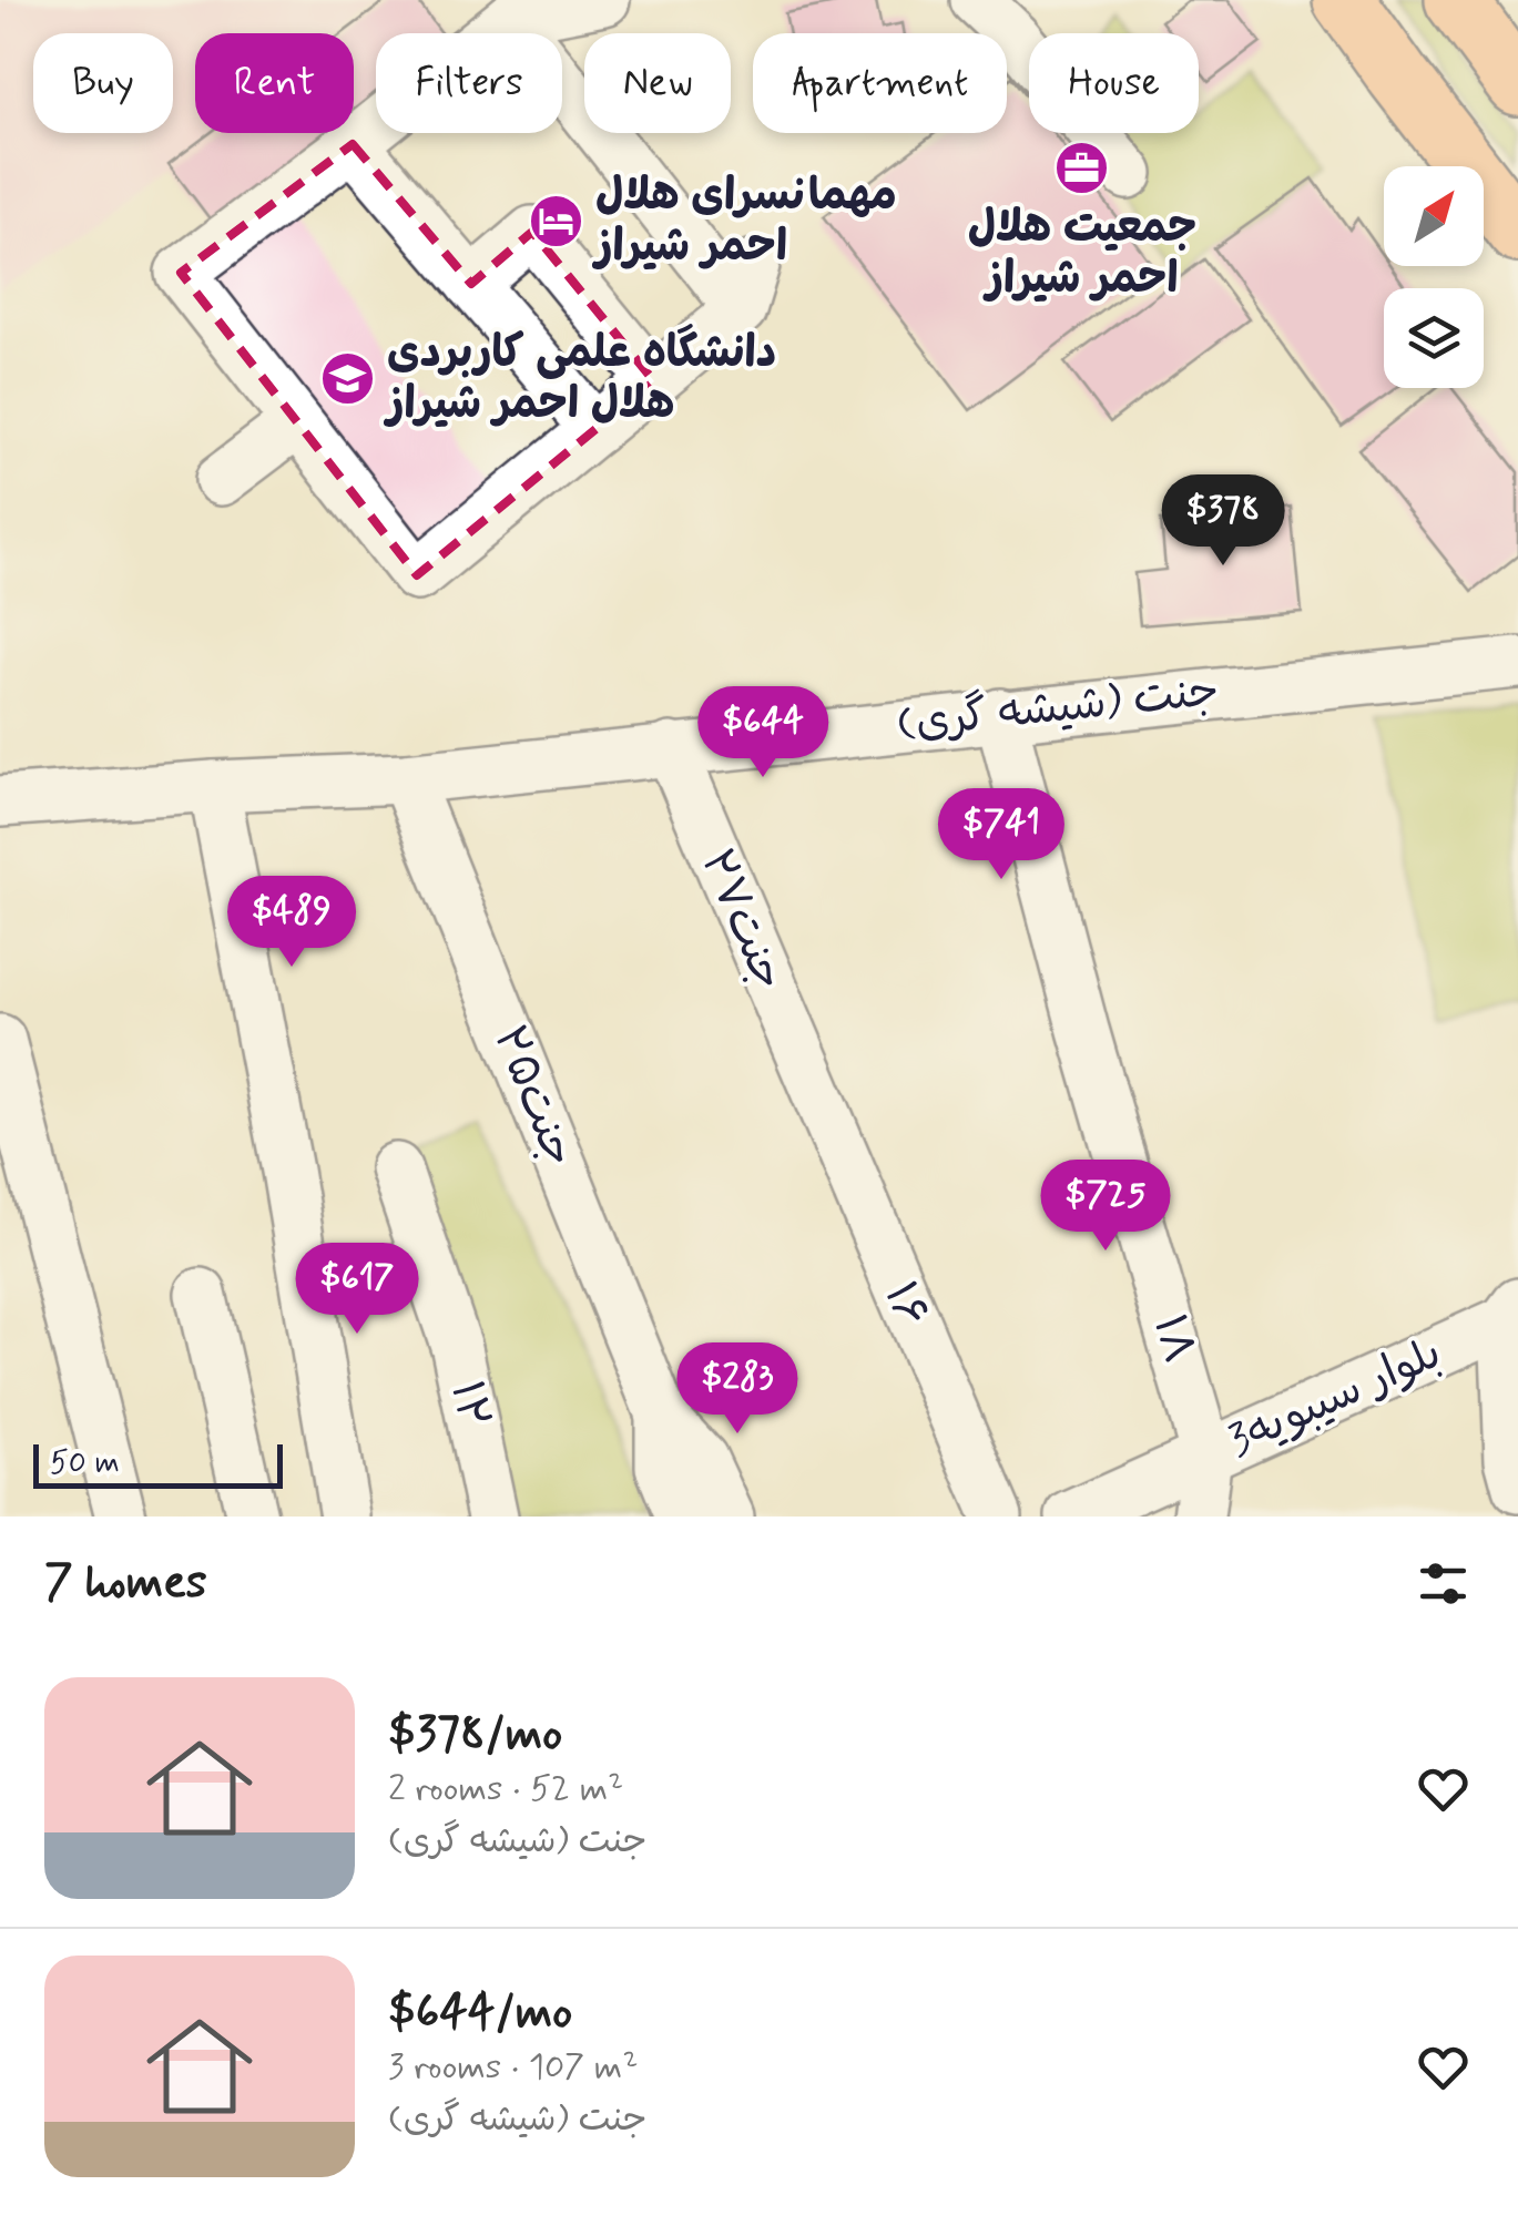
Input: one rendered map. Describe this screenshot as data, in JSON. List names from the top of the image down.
{
  "streets": {
    "street": [
      "جنت (شیشه گری)",
      "جنت۲۷",
      "جنت۲۵",
      "۱۶",
      "۱۸",
      "3بلوار سیبویه",
      "۱۲"
    ]
  },
  "crossings": [
    ["جنت (شیشه گری)", "جنت۲۷"],
    ["جنت (شیشه گری)", "جنت۲۵"],
    ["جنت (شیشه گری)", "۱۸"],
    ["جنت۲۷", "۱۶"],
    ["۱۸", "3بلوار سیبویه"]
  ],
  "places": {
    "office": ["جمعیت هلال احمر شیراز"],
    "hotel": ["مهمانسرای هلال احمر شیراز"],
    "school or university": ["دانشگاه علمی کاربردی هلال احمر شیراز"]
  },
  "scale_bar": "50 m",
  "north": "top right",
  "page": {
    "chip": [
      "Buy",
      "Rent",
      "Filters",
      "New",
      "Apartment",
      "House"
    ],
    "price": [
      "$378",
      "$644",
      "$741",
      "$489",
      "$725",
      "$617",
      "$283"
    ],
    "scale": "50 m",
    "heading": "7 homes",
    "list": [
      {
        "name": "$378/mo",
        "note": "2 rooms · 52 m² · جنت (شیشه گری)"
      },
      {
        "name": "$644/mo",
        "note": "3 rooms · 107 m² · جنت (شیشه گری)"
      }
    ]
  }
}
